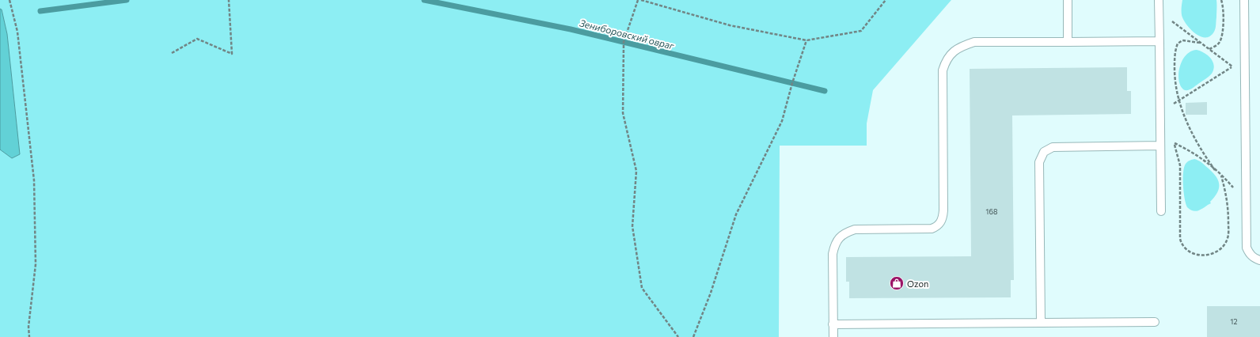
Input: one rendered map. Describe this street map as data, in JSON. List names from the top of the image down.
{
  "water": ["Зениборовский овраг"],
  "places": {
    "shop": ["Ozon"]
  },
  "house_numbers": ["168", "12"]
}
